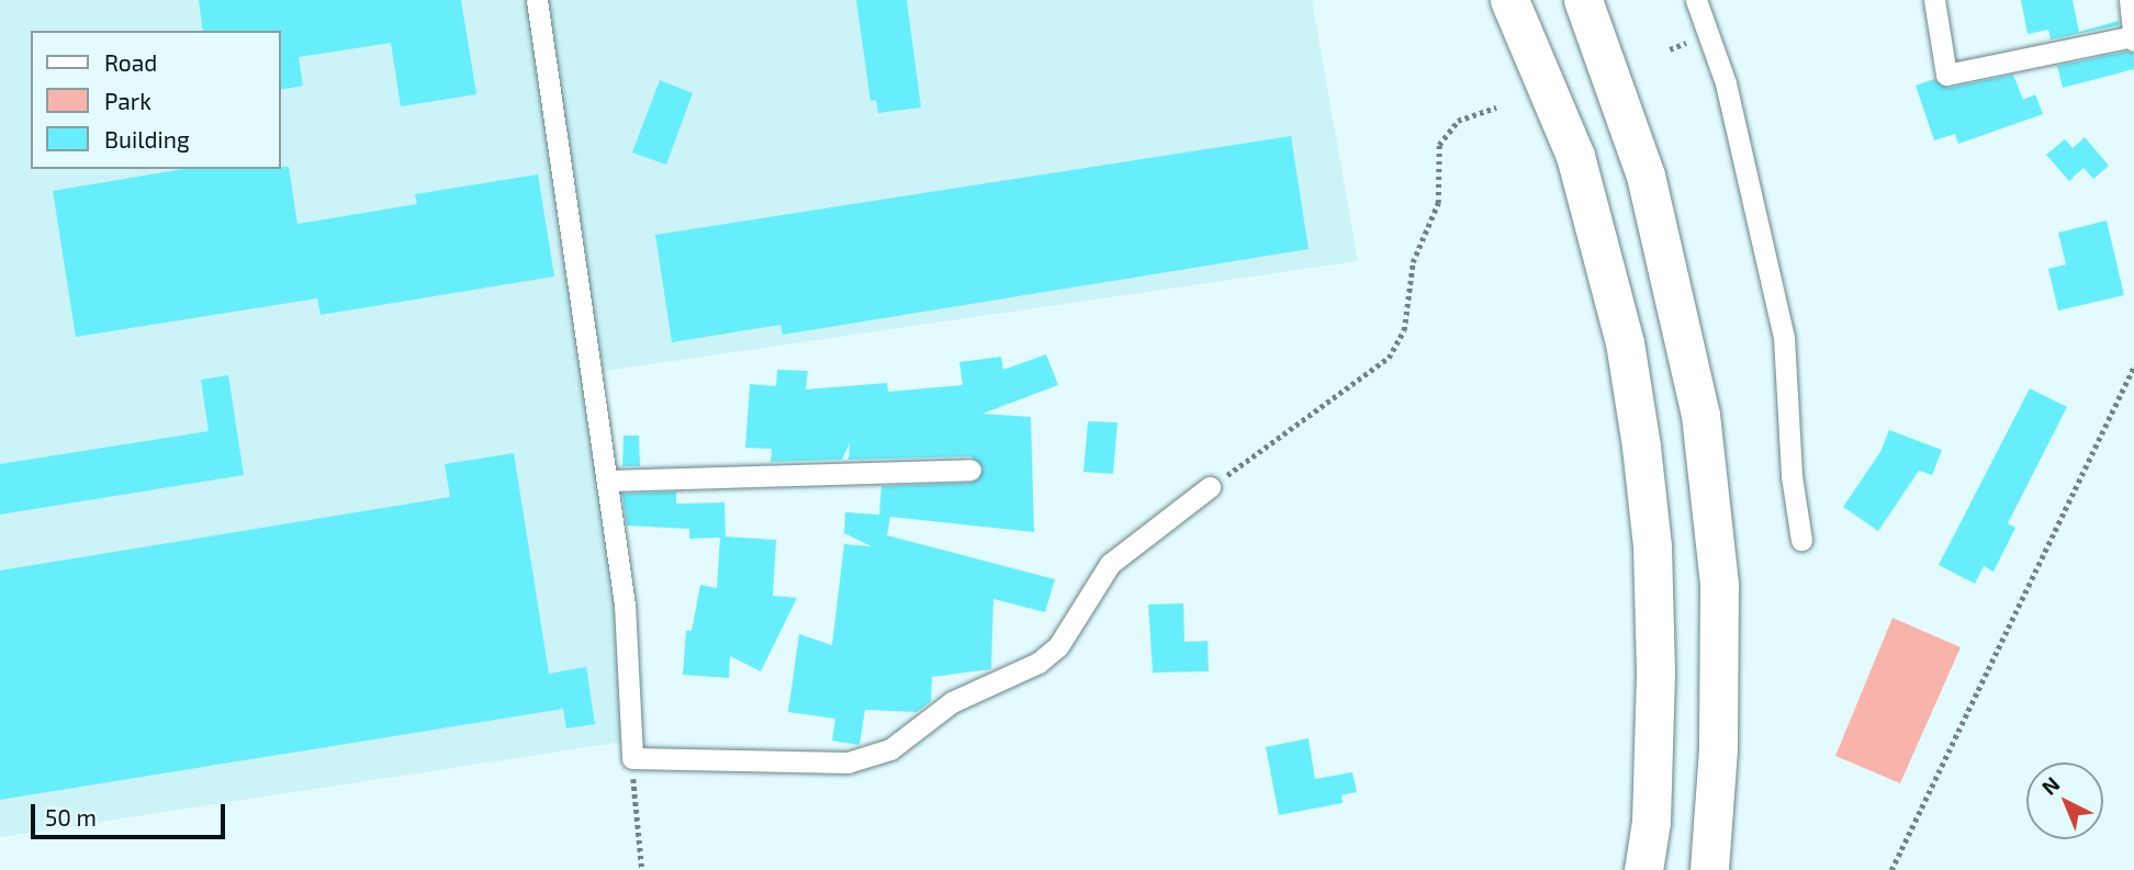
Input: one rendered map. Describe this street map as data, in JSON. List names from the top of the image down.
{
  "legend": ["Road", "Park", "Building"],
  "scale_bar": "50 m",
  "north": "top left"
}
